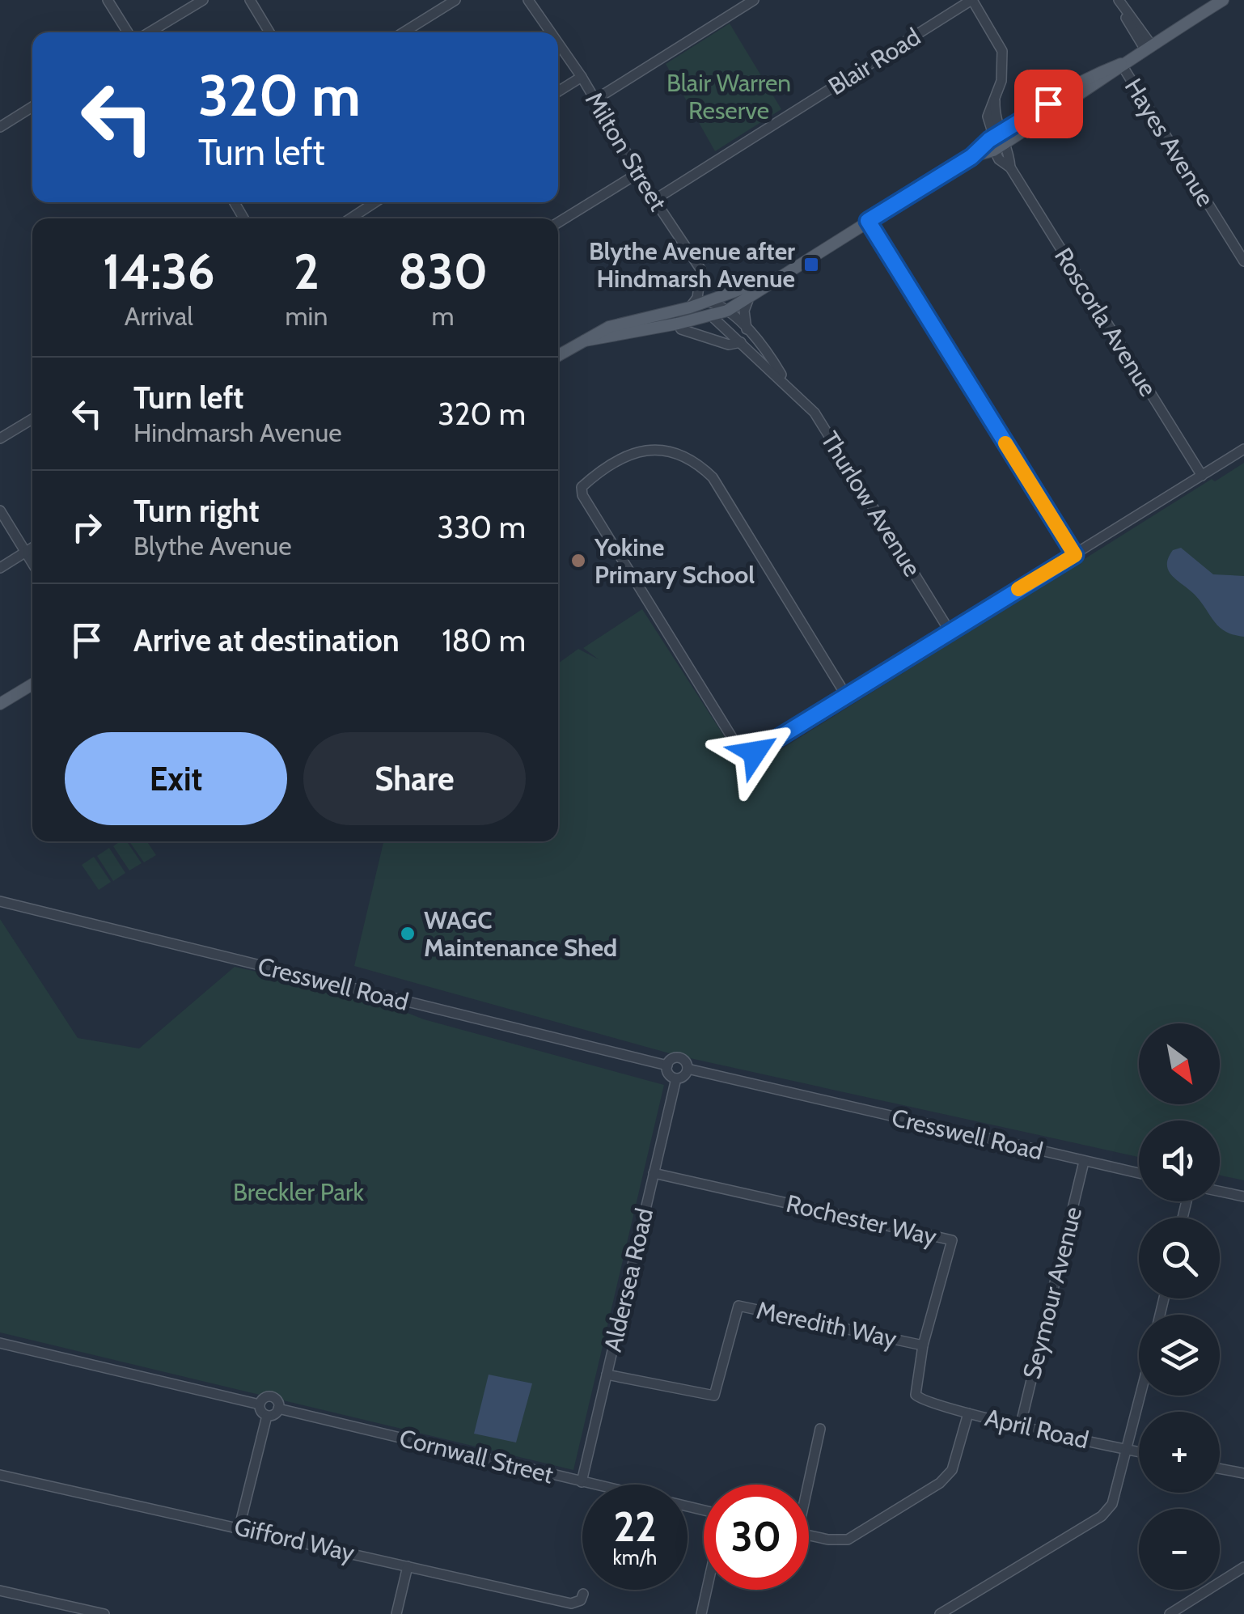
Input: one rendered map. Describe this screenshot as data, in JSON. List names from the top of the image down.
{
  "streets": {
    "street": [
      "Blair Road",
      "Hayes Avenue",
      "Milton Street",
      "Roscorla Avenue",
      "Thurlow Avenue",
      "Cresswell Road",
      "Rochester Way",
      "Aldersea Road",
      "Seymour Avenue",
      "Meredith Way",
      "April Road",
      "Cornwall Street",
      "Gifford Way"
    ]
  },
  "crossings": [
    ["Blair Road", "Milton Street"],
    ["Cresswell Road", "Aldersea Road"],
    ["Cresswell Road", "Seymour Avenue"],
    ["Rochester Way", "Aldersea Road"],
    ["Rochester Way", "Meredith Way"],
    ["Rochester Way", "April Road"],
    ["Aldersea Road", "Meredith Way"],
    ["Aldersea Road", "Cornwall Street"],
    ["Seymour Avenue", "April Road"]
  ],
  "parks": ["Blair Warren Reserve", "Breckler Park"],
  "places": {
    "transit": ["Blythe Avenue after Hindmarsh Avenue"],
    "other": ["Yokine Primary School", "WAGC Maintenance Shed"]
  },
  "north": "bottom right",
  "page": {
    "turn": ["320 m", "Turn left"],
    "eta": [
      "14:36",
      "Arrival",
      "2",
      "min",
      "830",
      "m"
    ],
    "list": [
      {
        "name": "Turn left",
        "note": "Hindmarsh Avenue",
        "value": "320 m"
      },
      {
        "name": "Turn right",
        "note": "Blythe Avenue",
        "value": "330 m"
      },
      {
        "name": "Arrive at destination",
        "value": "180 m"
      }
    ],
    "buttons": ["Exit", "Share"],
    "map_buttons": ["+", "−"],
    "speed": "22 km/h",
    "limit": "30"
  }
}
